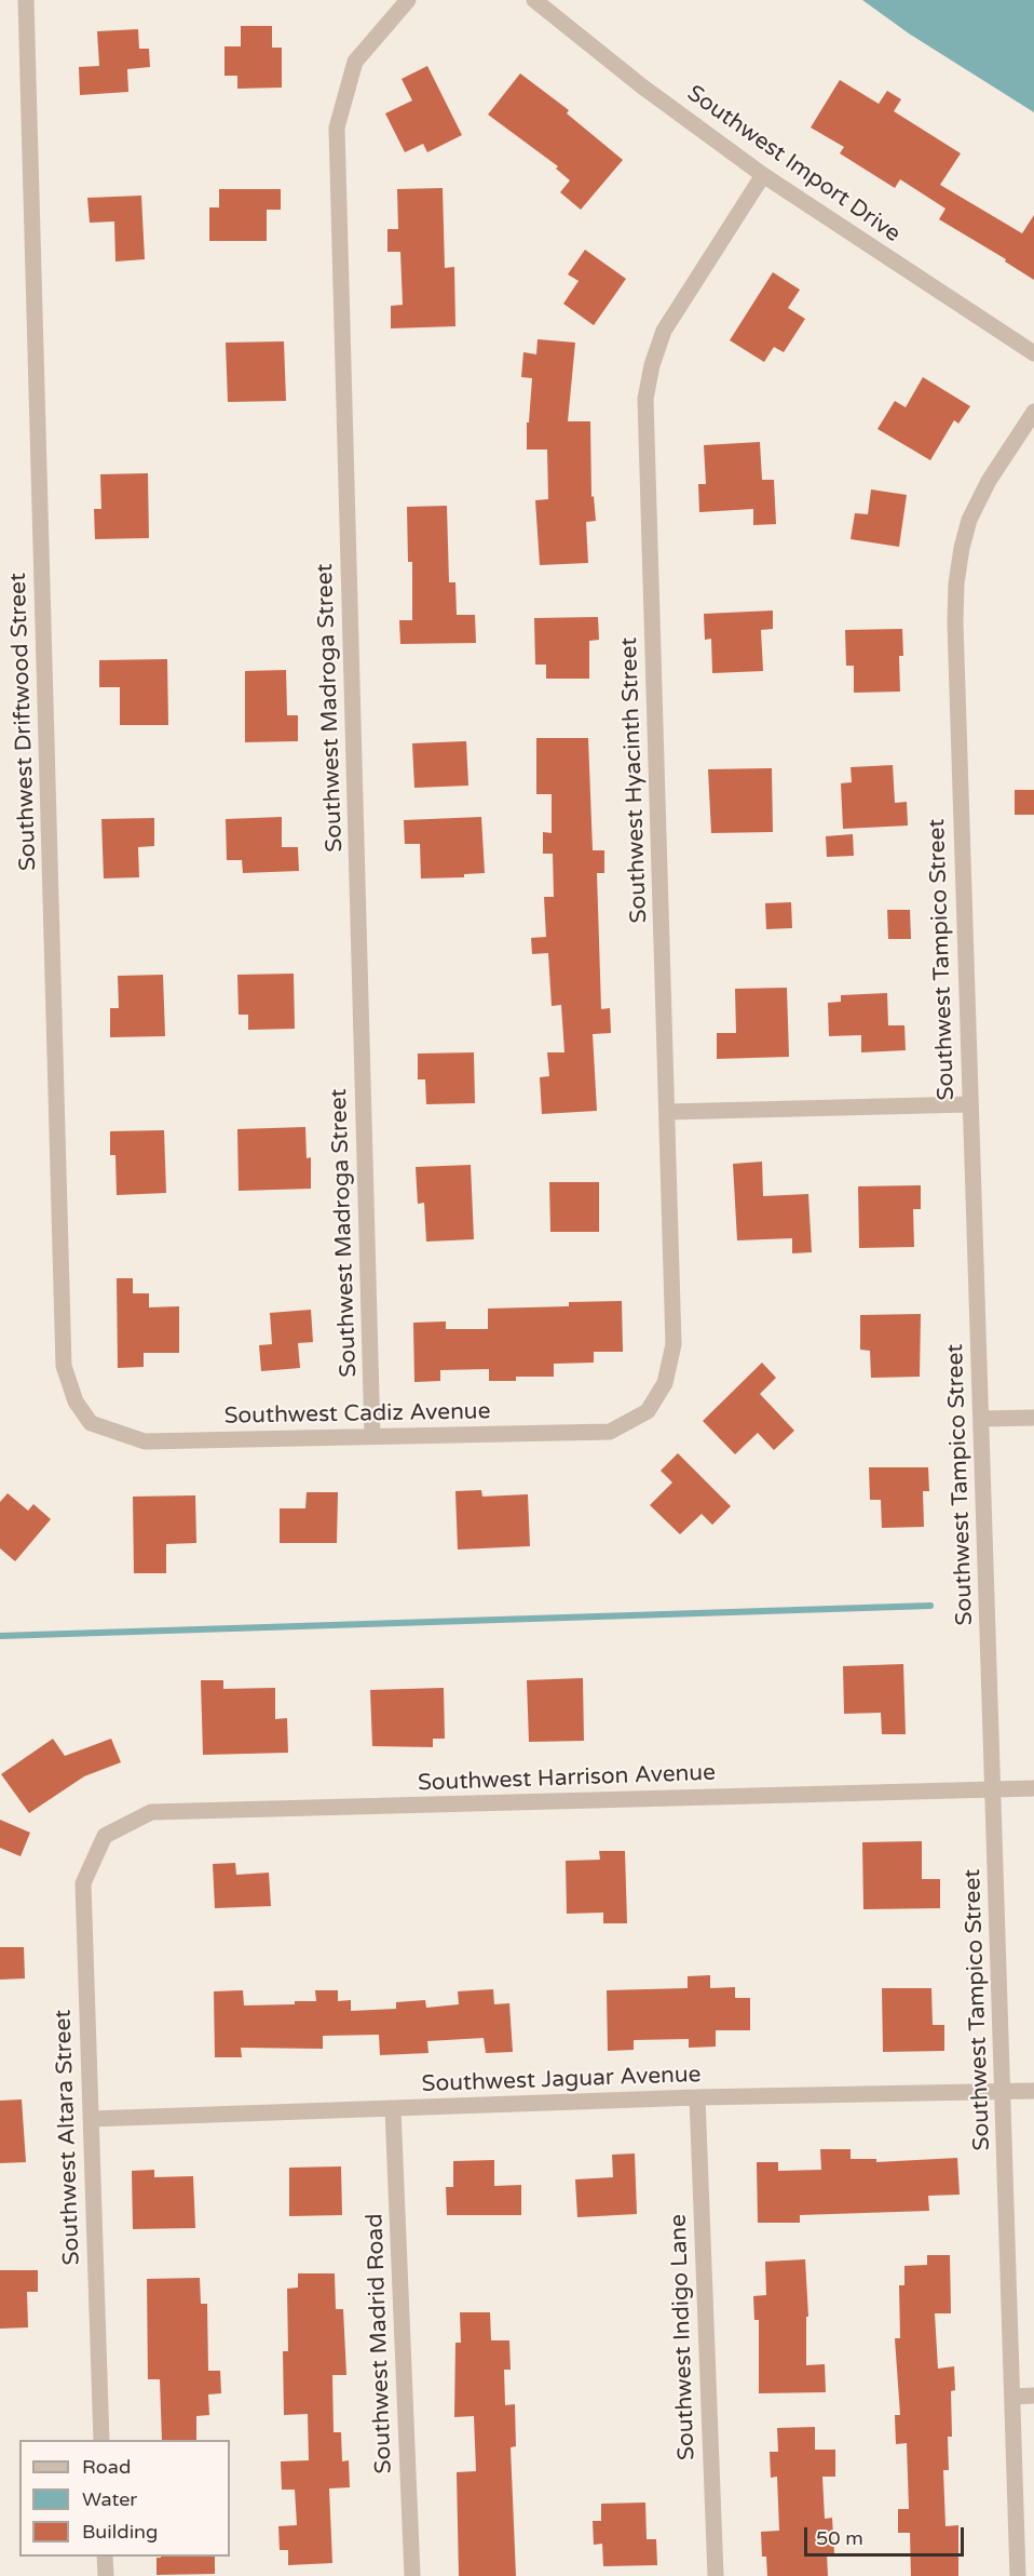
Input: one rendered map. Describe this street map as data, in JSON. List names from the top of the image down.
{
  "streets": {
    "street": [
      "Southwest Import Drive",
      "Southwest Madroga Street",
      "Southwest Driftwood Street",
      "Southwest Hyacinth Street",
      "Southwest Tampico Street",
      "Southwest Cadiz Avenue",
      "Southwest Harrison Avenue",
      "Southwest Jaguar Avenue",
      "Southwest Altara Street",
      "Southwest Indigo Lane",
      "Southwest Madrid Road"
    ]
  },
  "crossings": [
    ["Southwest Import Drive", "Southwest Hyacinth Street"],
    ["Southwest Madroga Street", "Southwest Cadiz Avenue"],
    ["Southwest Driftwood Street", "Southwest Cadiz Avenue"],
    ["Southwest Hyacinth Street", "Southwest Cadiz Avenue"],
    ["Southwest Tampico Street", "Southwest Harrison Avenue"],
    ["Southwest Tampico Street", "Southwest Jaguar Avenue"],
    ["Southwest Harrison Avenue", "Southwest Altara Street"],
    ["Southwest Jaguar Avenue", "Southwest Altara Street"],
    ["Southwest Jaguar Avenue", "Southwest Indigo Lane"],
    ["Southwest Jaguar Avenue", "Southwest Madrid Road"]
  ],
  "legend": ["Road", "Water", "Building"],
  "scale_bar": "50 m"
}
